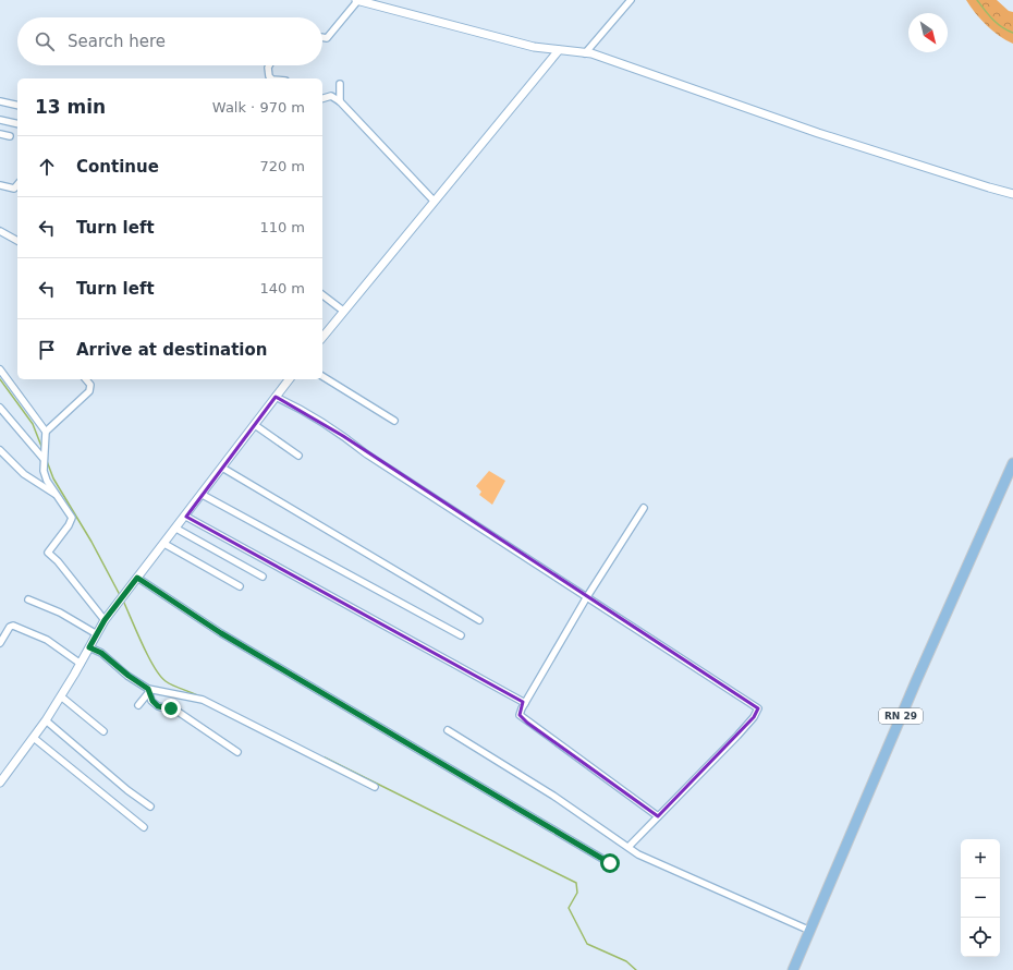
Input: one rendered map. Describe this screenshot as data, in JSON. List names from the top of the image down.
{
  "streets": {
    "main road": ["RN 29"]
  },
  "north": "bottom right",
  "page": {
    "search": "Search here",
    "heading": ["13 min", "Walk · 970 m"],
    "list": [
      ["Continue", "720 m"],
      ["Turn left", "110 m"],
      ["Turn left", "140 m"],
      "Arrive at destination"
    ],
    "map_buttons": ["+", "−"]
  }
}
